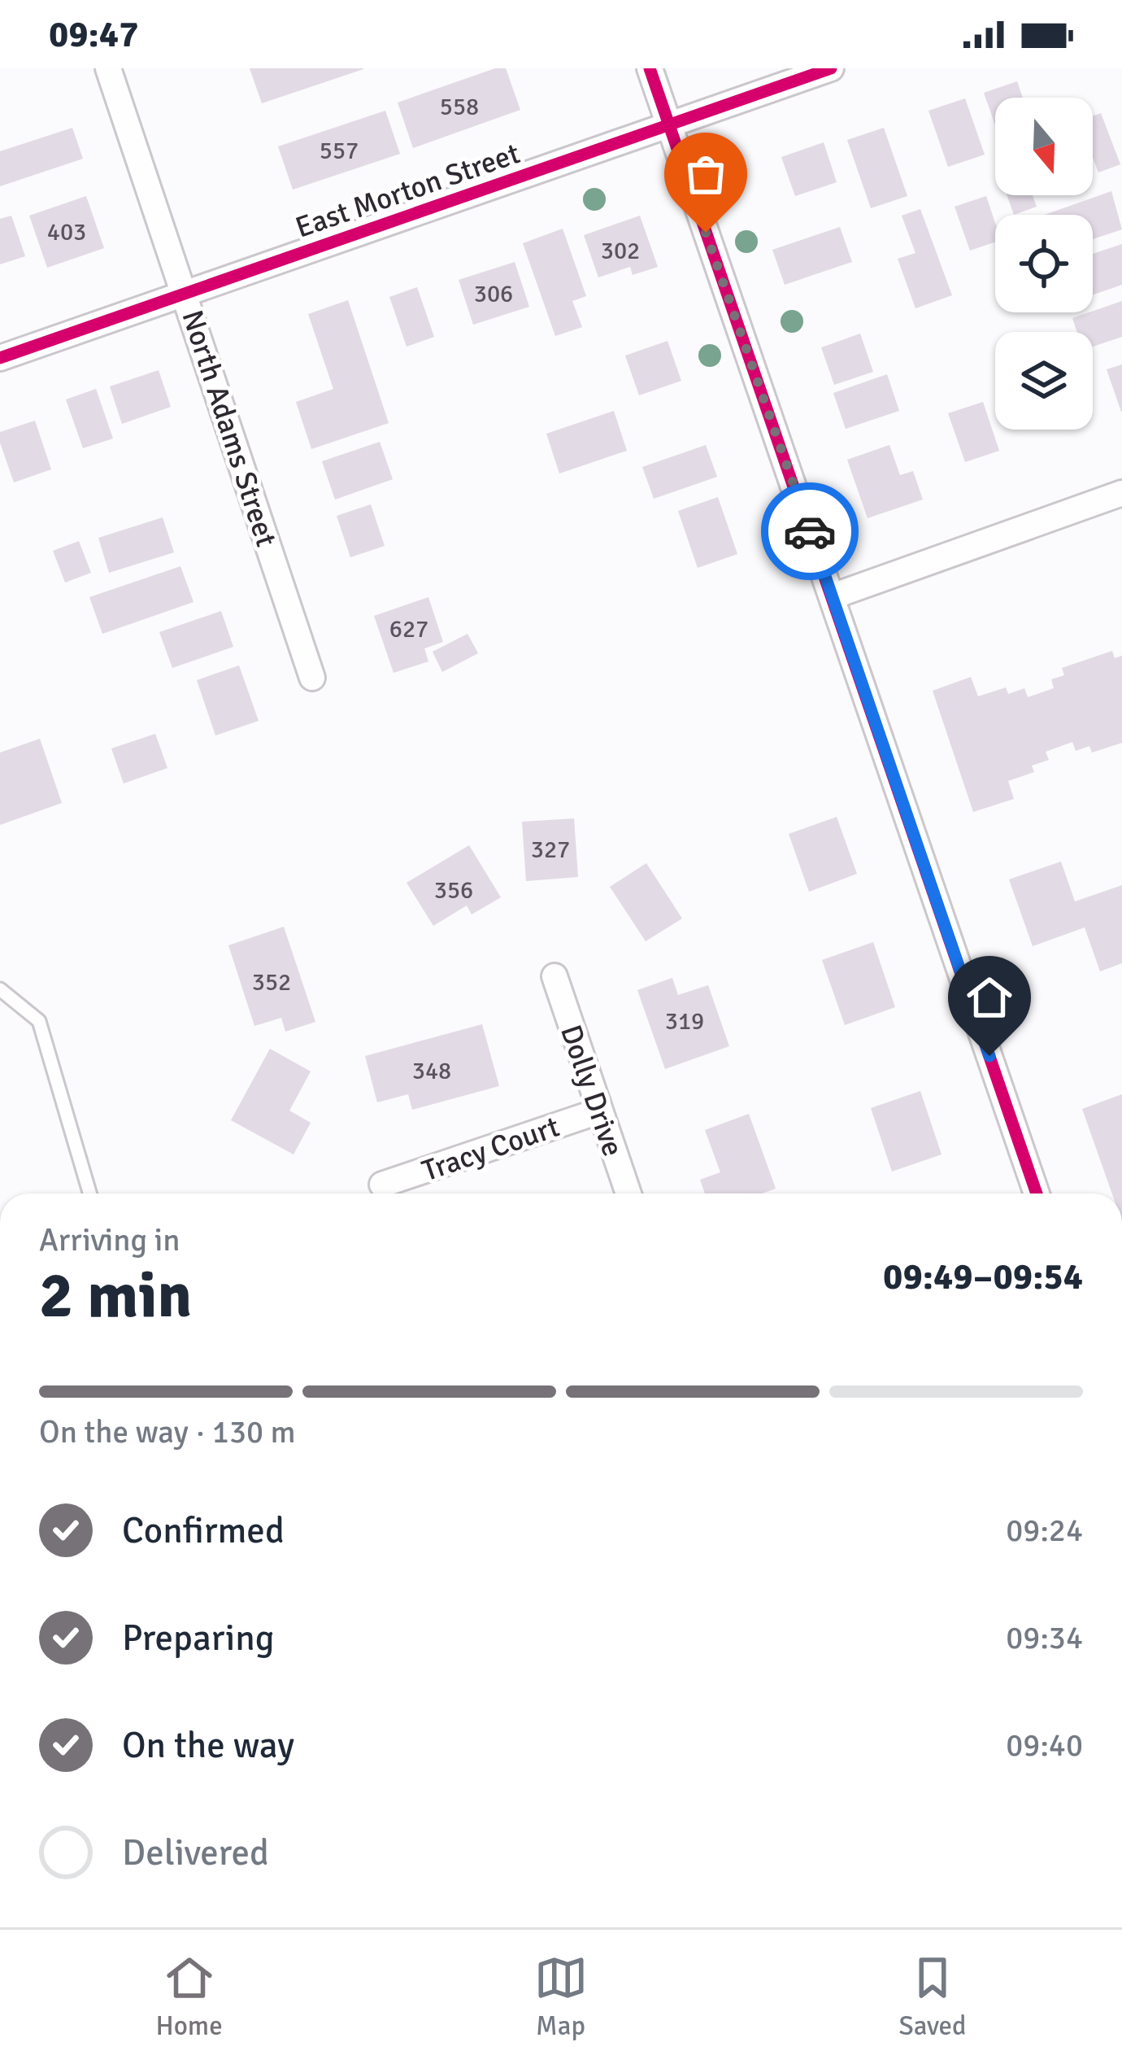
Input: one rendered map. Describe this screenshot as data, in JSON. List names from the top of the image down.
{
  "streets": {
    "street": [
      "East Morton Street",
      "North Adams Street",
      "Dolly Drive",
      "Tracy Court"
    ]
  },
  "crossings": [
    ["East Morton Street", "North Adams Street"],
    ["Dolly Drive", "Tracy Court"]
  ],
  "house_numbers": [
    "558",
    "557",
    "403",
    "302",
    "306",
    "627",
    "327",
    "356",
    "352",
    "319",
    "348"
  ],
  "north": "bottom",
  "page": {
    "status": "09:47",
    "heading": ["2 min", "Arriving in", "09:49–09:54"],
    "bar": "On the way · 130 m",
    "list": [
      ["Confirmed", "09:24"],
      ["Preparing", "09:34"],
      ["On the way", "09:40"],
      "Delivered"
    ],
    "tabs": ["Home", "Map", "Saved"]
  }
}
